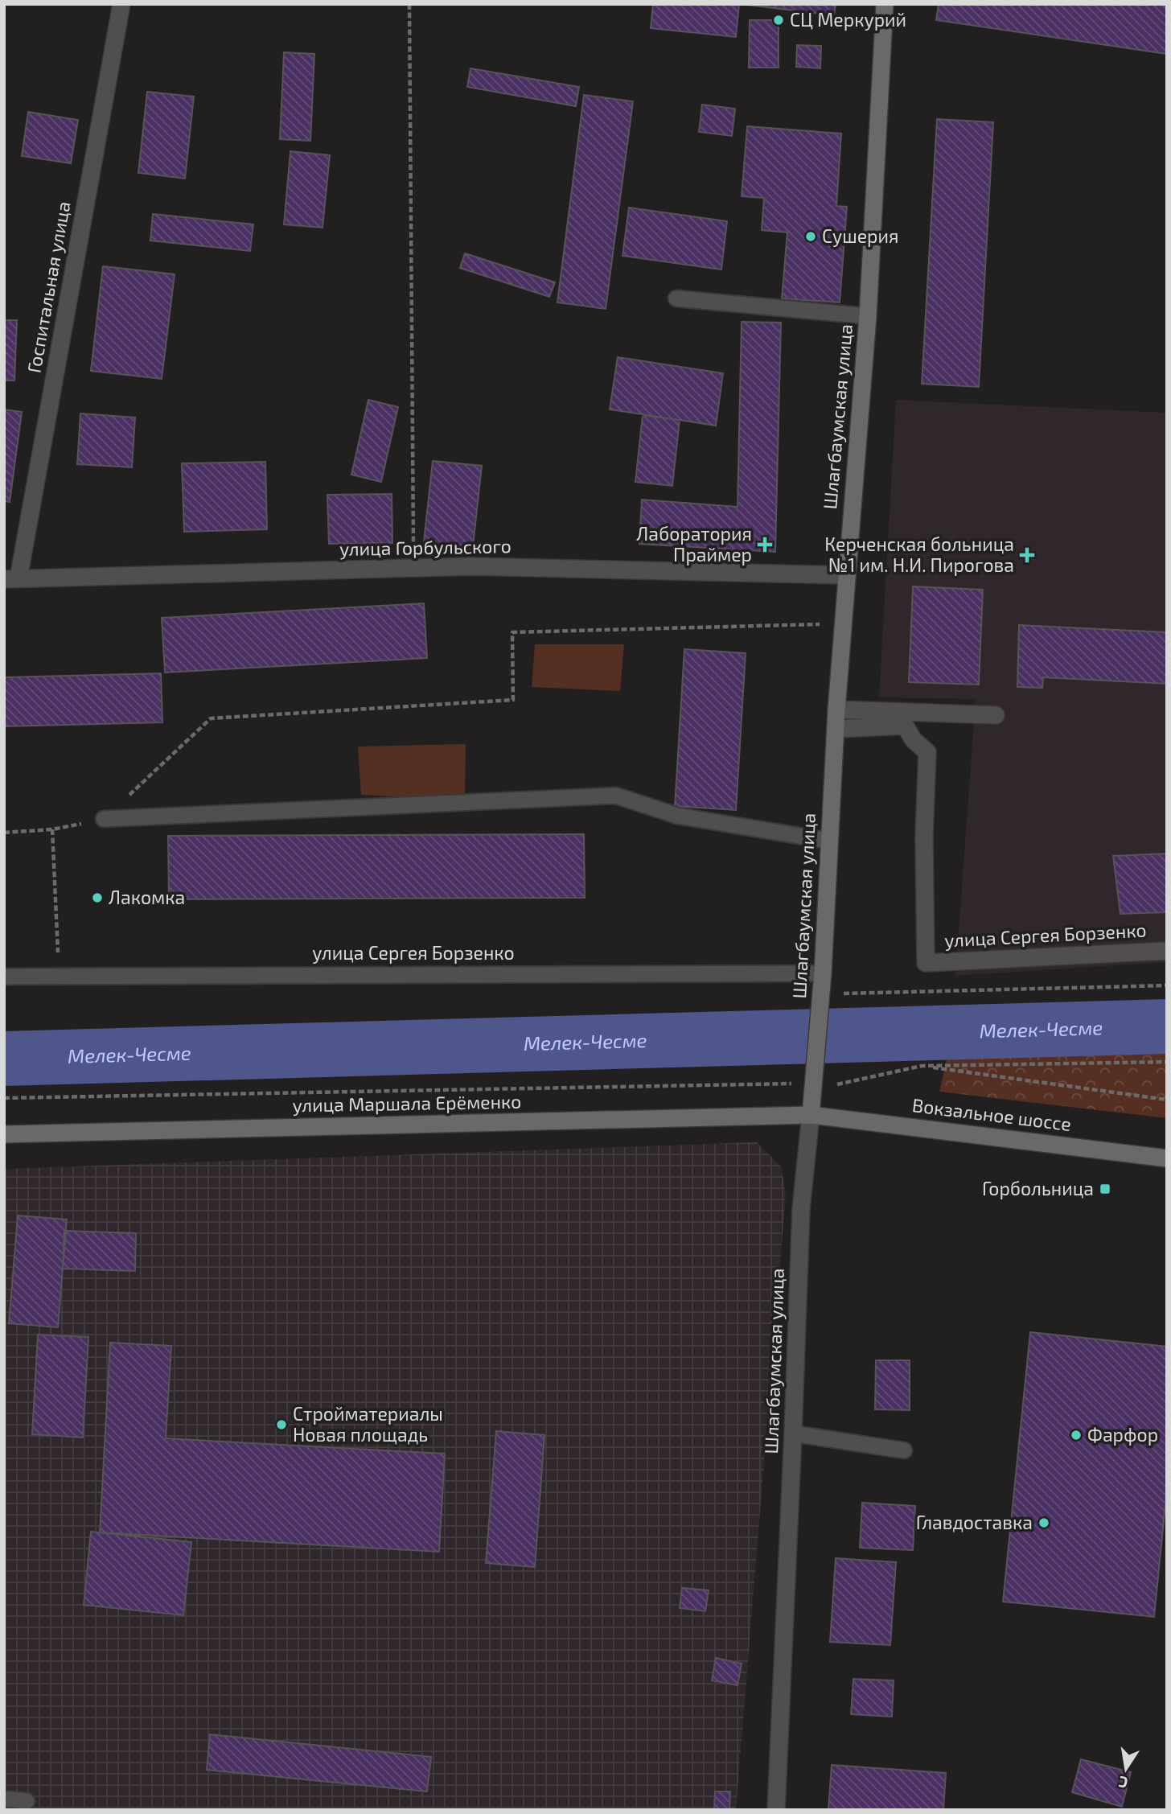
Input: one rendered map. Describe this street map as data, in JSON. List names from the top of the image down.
{
  "streets": {
    "main road": ["Шлагбаумская улица", "улица Маршала Ерёменко", "Вокзальное шоссе"],
    "street": ["Госпитальная улица", "улица Горбульского", "улица Сергея Борзенко"]
  },
  "crossings": [
    ["Госпитальная улица", "улица Горбульского"],
    ["Шлагбаумская улица", "улица Горбульского"],
    ["Шлагбаумская улица", "улица Сергея Борзенко"],
    ["Шлагбаумская улица", "улица Маршала Ерёменко"],
    ["Шлагбаумская улица", "Вокзальное шоссе"],
    ["улица Маршала Ерёменко", "Вокзальное шоссе"]
  ],
  "water": ["Мелек-Чесме"],
  "places": {
    "other": [
      "СЦ Меркурий",
      "Сушерия",
      "Лакомка",
      "Стройматериалы Новая площадь",
      "Фарфор",
      "Главдоставка"
    ],
    "health": ["Лаборатория Праймер", "Керченская больница №1 им. Н.И. Пирогова"],
    "transit": ["Горбольница"]
  },
  "north": "bottom"
}
